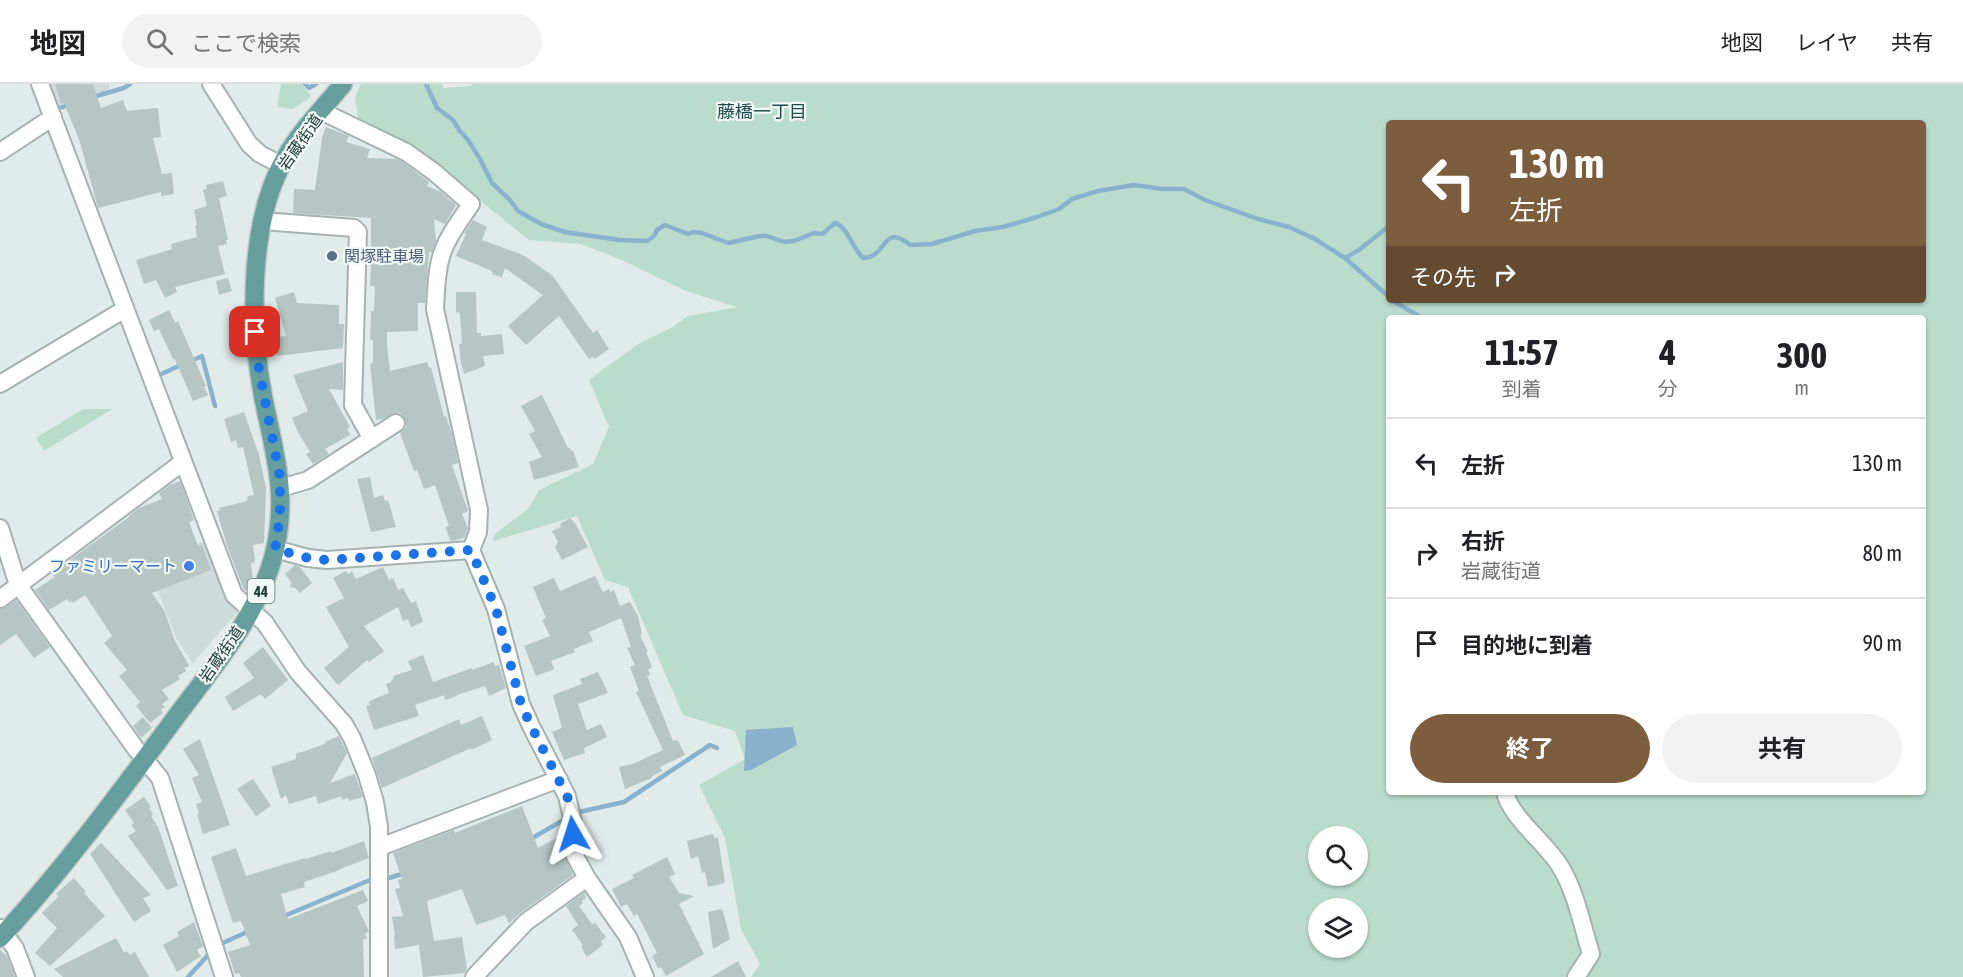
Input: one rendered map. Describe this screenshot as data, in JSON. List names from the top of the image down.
{
  "streets": {
    "main road": ["岩蔵街道", "44"]
  },
  "districts": ["藤橋一丁目"],
  "places": ["関塚駐車場", "ファミリーマート"],
  "page": {
    "header": "地図",
    "search": "ここで検索",
    "nav": ["地図", "レイヤ", "共有"],
    "turn": ["130 m", "左折"],
    "then": "その先",
    "eta": [
      "11:57",
      "到着",
      "4",
      "分",
      "300",
      "m"
    ],
    "list": [
      {
        "name": "左折",
        "value": "130 m"
      },
      {
        "name": "右折",
        "note": "岩蔵街道",
        "value": "80 m"
      },
      {
        "name": "目的地に到着",
        "value": "90 m"
      }
    ],
    "buttons": ["終了", "共有"]
  }
}
